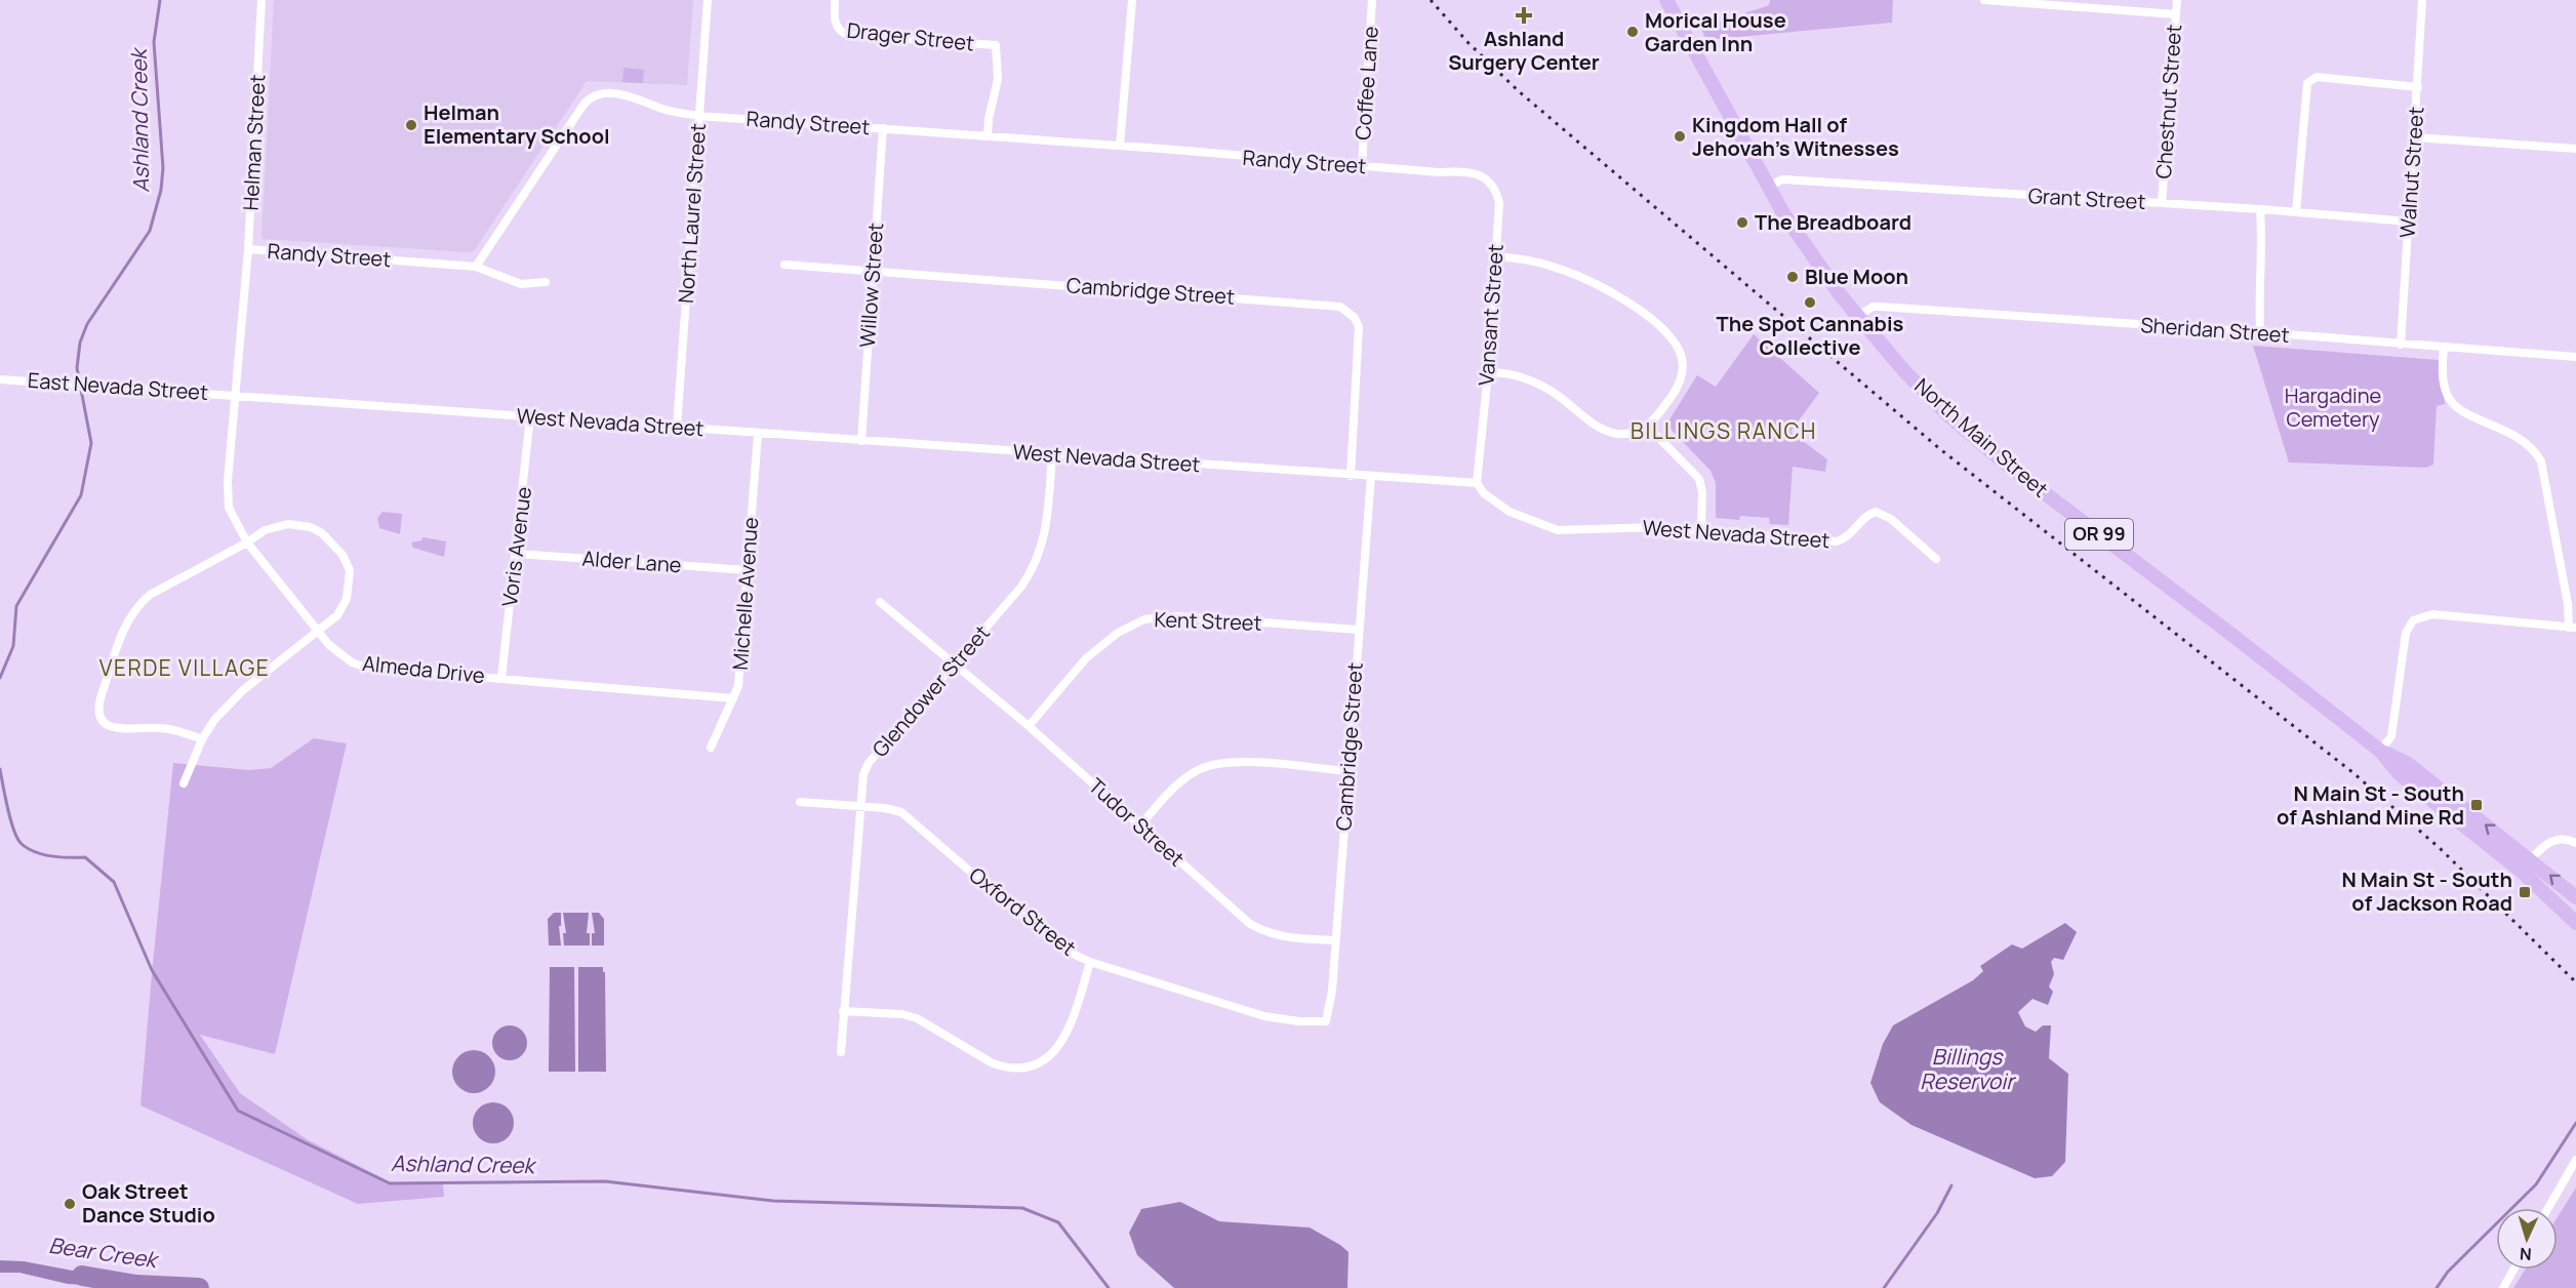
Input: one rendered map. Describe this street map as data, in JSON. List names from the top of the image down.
{
  "streets": {
    "main road": ["North Main Street", "OR 99"],
    "street": [
      "Drager Street",
      "Coffee Lane",
      "Chestnut Street",
      "Randy Street",
      "Helman Street",
      "Walnut Street",
      "Grant Street",
      "North Laurel Street",
      "Willow Street",
      "Cambridge Street",
      "Vansant Street",
      "Sheridan Street",
      "East Nevada Street",
      "West Nevada Street",
      "Voris Avenue",
      "Alder Lane",
      "Michelle Avenue",
      "Kent Street",
      "Almeda Drive",
      "Glendower Street",
      "Tudor Street",
      "Oxford Street"
    ]
  },
  "crossings": [
    ["Drager Street", "Randy Street"],
    ["Coffee Lane", "Randy Street"],
    ["Chestnut Street", "Grant Street"],
    ["Randy Street", "Helman Street"],
    ["Randy Street", "North Laurel Street"],
    ["Randy Street", "Willow Street"],
    ["Randy Street", "Vansant Street"],
    ["Helman Street", "East Nevada Street"],
    ["Helman Street", "West Nevada Street"],
    ["Helman Street", "Almeda Drive"],
    ["Walnut Street", "Grant Street"],
    ["Walnut Street", "Sheridan Street"],
    ["Grant Street", "North Main Street"],
    ["North Laurel Street", "West Nevada Street"],
    ["Willow Street", "Cambridge Street"],
    ["Willow Street", "West Nevada Street"],
    ["Cambridge Street", "West Nevada Street"],
    ["Cambridge Street", "Kent Street"],
    ["Cambridge Street", "Tudor Street"],
    ["Cambridge Street", "Oxford Street"],
    ["Vansant Street", "West Nevada Street"],
    ["Sheridan Street", "North Main Street"],
    ["East Nevada Street", "West Nevada Street"],
    ["East Nevada Street", "Almeda Drive"],
    ["West Nevada Street", "Voris Avenue"],
    ["West Nevada Street", "Michelle Avenue"],
    ["West Nevada Street", "Almeda Drive"],
    ["West Nevada Street", "Glendower Street"],
    ["North Main Street", "OR 99"],
    ["Voris Avenue", "Alder Lane"],
    ["Voris Avenue", "Almeda Drive"],
    ["Alder Lane", "Michelle Avenue"],
    ["Michelle Avenue", "Almeda Drive"],
    ["Kent Street", "Tudor Street"],
    ["Glendower Street", "Tudor Street"],
    ["Glendower Street", "Oxford Street"]
  ],
  "districts": ["BILLINGS RANCH", "VERDE VILLAGE"],
  "water": ["Ashland Creek", "Billings Reservoir", "Bear Creek"],
  "parks": ["Hargadine Cemetery"],
  "places": {
    "health": ["Ashland Surgery Center"],
    "other": [
      "Morical House Garden Inn",
      "Helman Elementary School",
      "Kingdom Hall of Jehovah's Witnesses",
      "The Breadboard",
      "Blue Moon",
      "The Spot Cannabis Collective",
      "Oak Street Dance Studio"
    ],
    "transit": ["N Main St - South of Ashland Mine Rd", "N Main St - South of Jackson Road"]
  },
  "north": "bottom"
}
